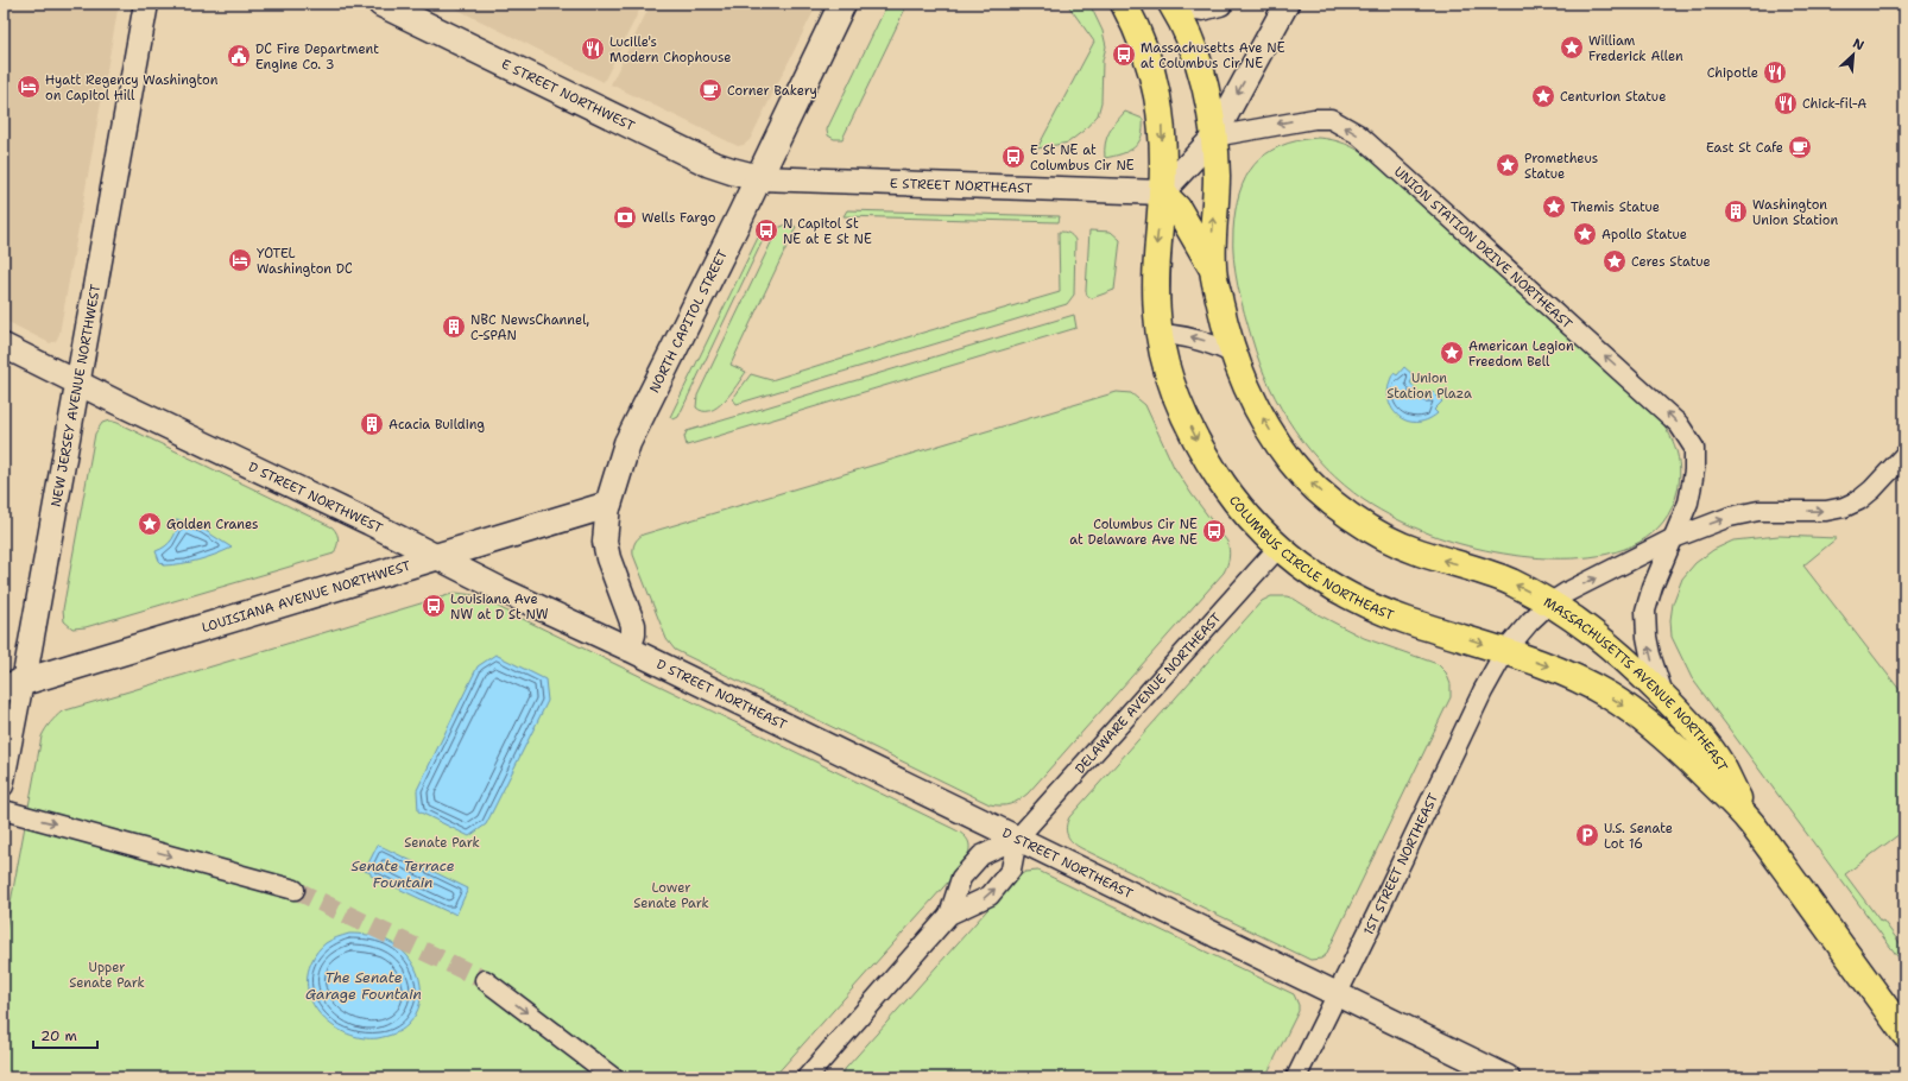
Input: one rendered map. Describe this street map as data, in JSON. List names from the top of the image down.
{
  "streets": {
    "main road": [
      "E STREET NORTHWEST",
      "NORTH CAPITOL STREET",
      "COLUMBUS CIRCLE NORTHEAST",
      "LOUISIANA AVENUE NORTHWEST",
      "MASSACHUSETTS AVENUE NORTHEAST"
    ],
    "street": [
      "E STREET NORTHEAST",
      "UNION STATION DRIVE NORTHEAST",
      "NEW JERSEY AVENUE NORTHWEST",
      "D STREET NORTHWEST",
      "DELAWARE AVENUE NORTHEAST",
      "D STREET NORTHEAST",
      "1ST STREET NORTHEAST"
    ]
  },
  "crossings": [
    ["E STREET NORTHWEST", "E STREET NORTHEAST"],
    ["E STREET NORTHWEST", "NORTH CAPITOL STREET"],
    ["E STREET NORTHEAST", "NORTH CAPITOL STREET"],
    ["E STREET NORTHEAST", "COLUMBUS CIRCLE NORTHEAST"],
    ["NORTH CAPITOL STREET", "D STREET NORTHWEST"],
    ["NORTH CAPITOL STREET", "LOUISIANA AVENUE NORTHWEST"],
    ["NORTH CAPITOL STREET", "D STREET NORTHEAST"],
    ["NEW JERSEY AVENUE NORTHWEST", "D STREET NORTHWEST"],
    ["NEW JERSEY AVENUE NORTHWEST", "LOUISIANA AVENUE NORTHWEST"],
    ["D STREET NORTHWEST", "LOUISIANA AVENUE NORTHWEST"],
    ["D STREET NORTHWEST", "D STREET NORTHEAST"],
    ["COLUMBUS CIRCLE NORTHEAST", "MASSACHUSETTS AVENUE NORTHEAST"],
    ["COLUMBUS CIRCLE NORTHEAST", "DELAWARE AVENUE NORTHEAST"],
    ["COLUMBUS CIRCLE NORTHEAST", "1ST STREET NORTHEAST"],
    ["MASSACHUSETTS AVENUE NORTHEAST", "1ST STREET NORTHEAST"],
    ["DELAWARE AVENUE NORTHEAST", "D STREET NORTHEAST"],
    ["D STREET NORTHEAST", "1ST STREET NORTHEAST"]
  ],
  "one_way": ["UNION STATION DRIVE NORTHEAST", "COLUMBUS CIRCLE NORTHEAST"],
  "water": ["Senate Terrace Fountain", "The Senate Garage Fountain"],
  "parks": [
    "Union Station Plaza",
    "Senate Park",
    "Lower Senate Park",
    "Upper Senate Park"
  ],
  "places": {
    "place": [
      "William Frederick Allen",
      "Centurion Statue",
      "Prometheus Statue",
      "Themis Statue",
      "Apollo Statue",
      "Ceres Statue",
      "American Legion Freedom Bell",
      "Golden Cranes"
    ],
    "restaurant": ["Lucille's Modern Chophouse", "Chipotle", "Chick-fil-A"],
    "bus stop": [
      "Massachusetts Ave NE at Columbus Cir NE",
      "E St NE at Columbus Cir NE",
      "N Capitol St NE at E St NE",
      "Columbus Cir NE at Delaware Ave NE",
      "Louisiana Ave NW at D St NW"
    ],
    "public building": ["DC Fire Department Engine Co. 3"],
    "hotel": ["Hyatt Regency Washington on Capitol Hill", "YOTEL Washington DC"],
    "cafe": ["Corner Bakery", "East St Cafe"],
    "building": ["Washington Union Station", "NBC NewsChannel, C-SPAN", "Acacia Building"],
    "bank": ["Wells Fargo"],
    "parking": ["U.S. Senate Lot 16"]
  },
  "scale_bar": "20 m",
  "north": "top right"
}
